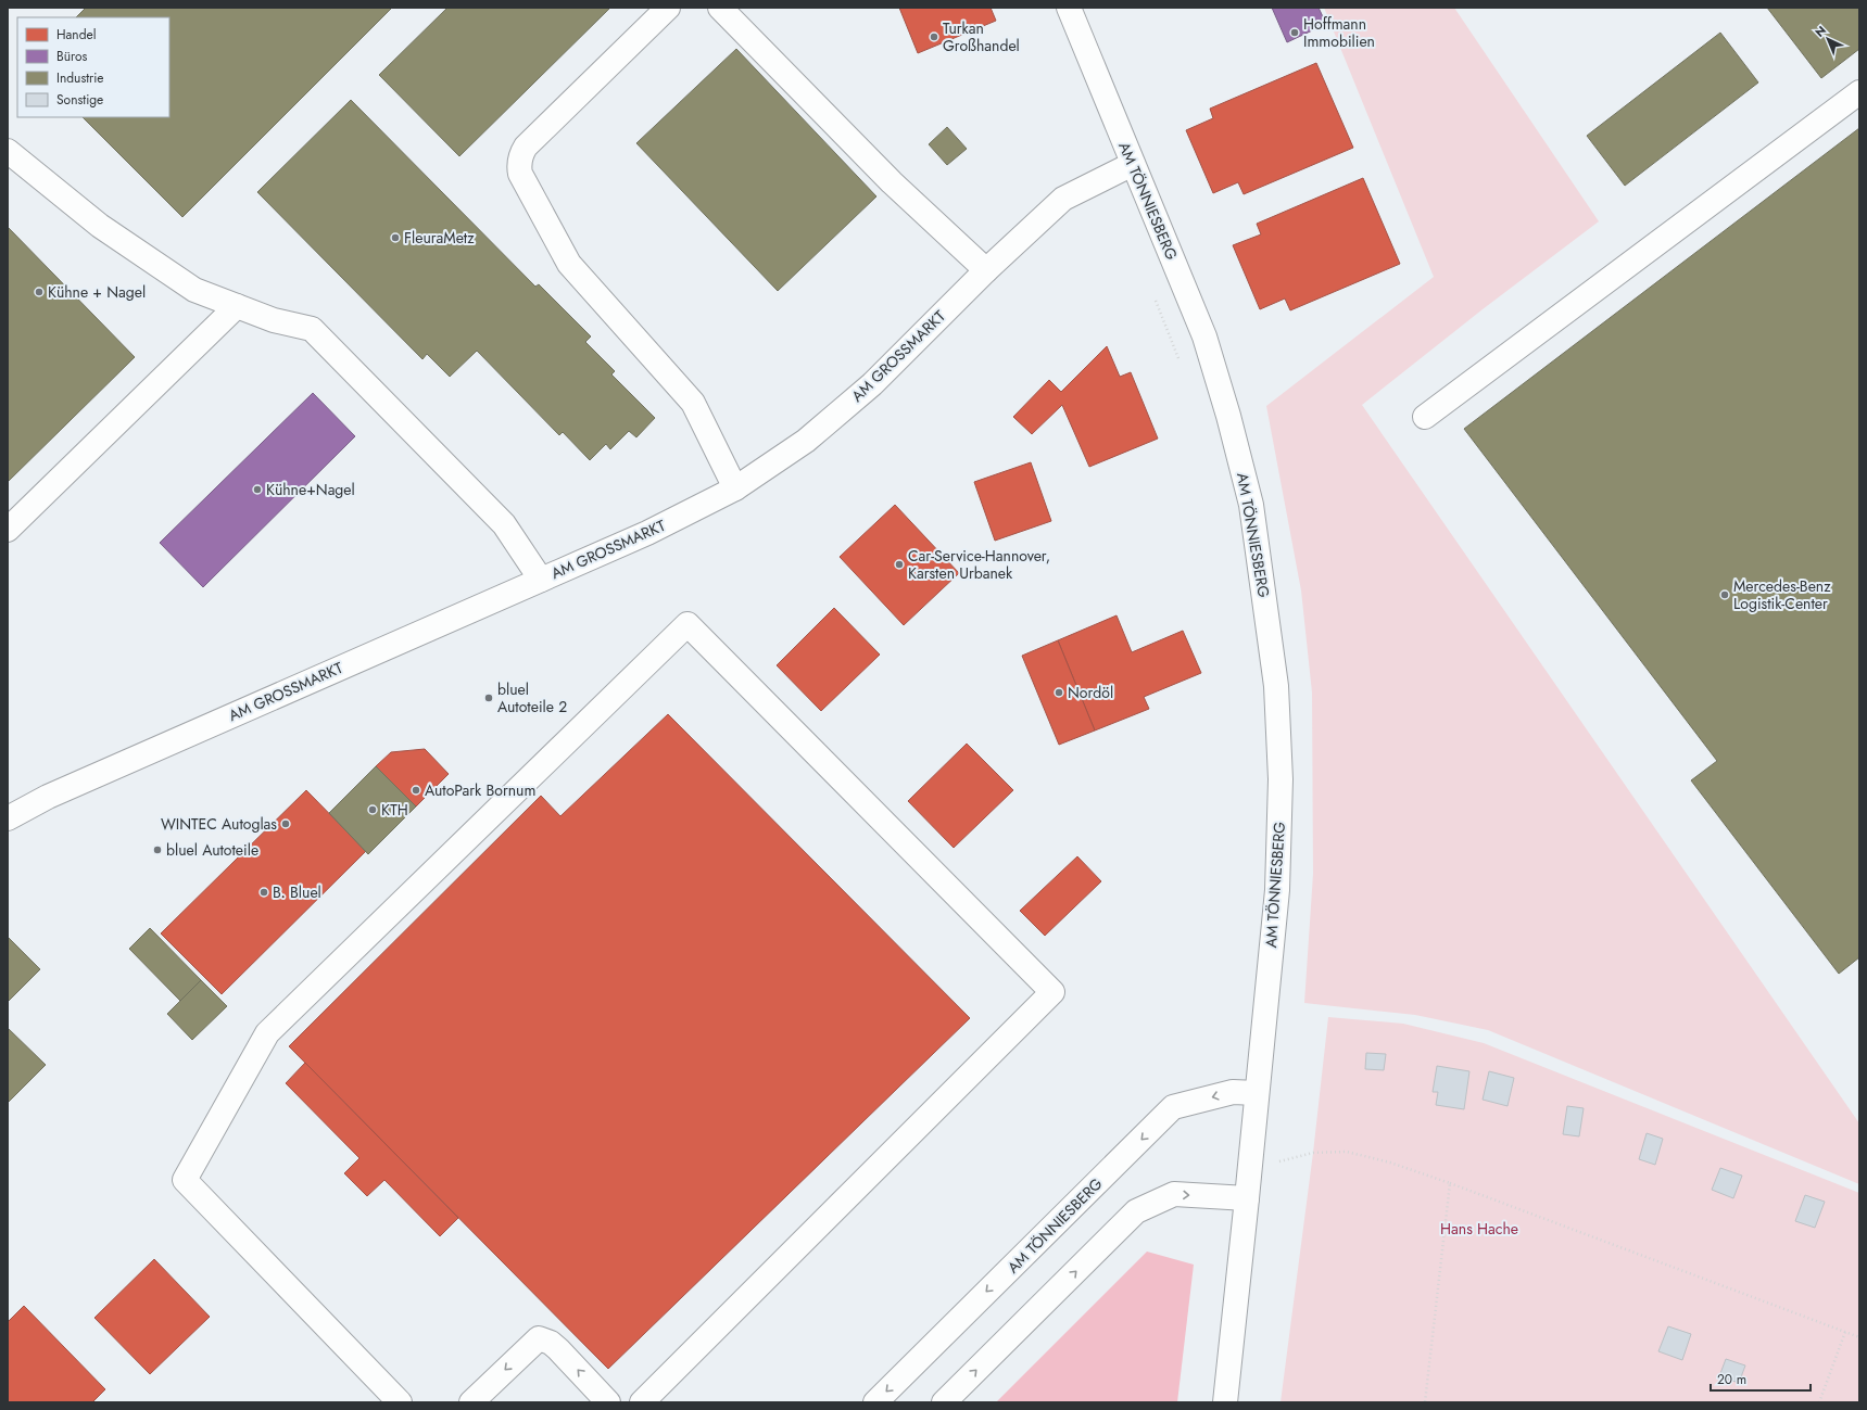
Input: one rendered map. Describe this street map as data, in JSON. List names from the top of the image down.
{
  "streets": {
    "street": ["AM TÖNNIESBERG", "AM GROSSMARKT"]
  },
  "crossings": [
    ["AM TÖNNIESBERG", "AM GROSSMARKT"]
  ],
  "parks": ["Hans Hache"],
  "places": [
    "Hoffmann Immobilien",
    "Turkan Großhandel",
    "FleuraMetz",
    "Kühne + Nagel",
    "Kühne+Nagel",
    "Car-Service-Hannover, Karsten Urbanek",
    "Mercedes-Benz Logistik-Center",
    "Nordöl",
    "bluel Autoteile 2",
    "AutoPark Bornum",
    "KTH",
    "WINTEC Autoglas",
    "bluel Autoteile",
    "B. Bluel"
  ],
  "legend": [
    "Handel",
    "Büros",
    "Industrie",
    "Sonstige"
  ],
  "scale_bar": "20 m",
  "north": "top left"
}
